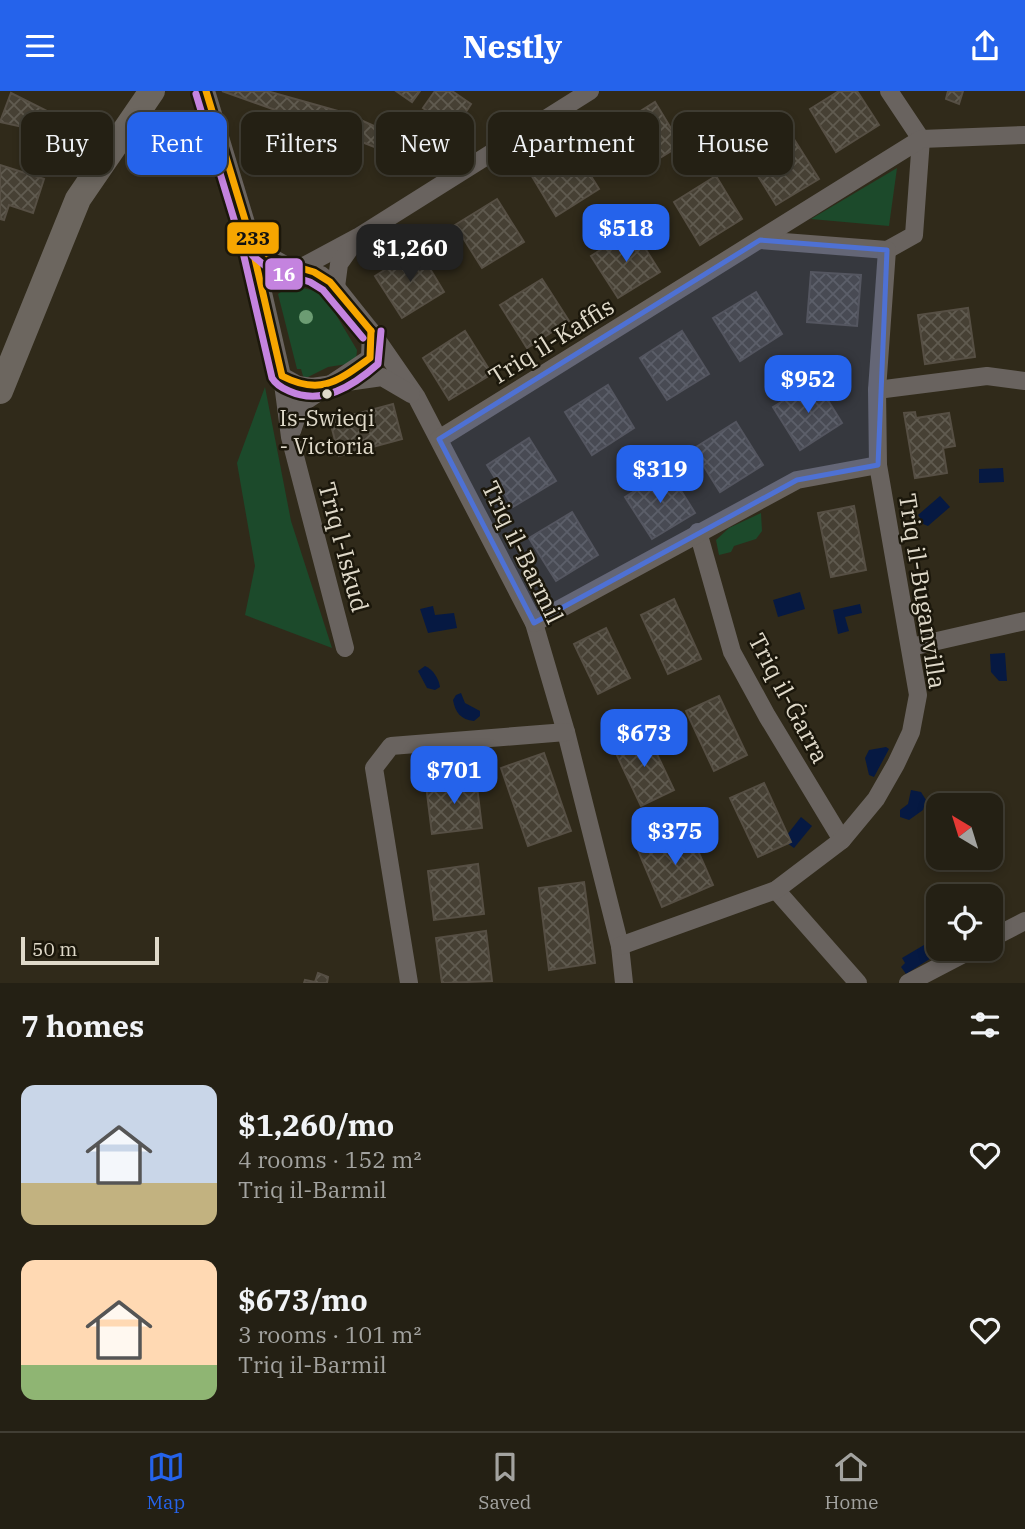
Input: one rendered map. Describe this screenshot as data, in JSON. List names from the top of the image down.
{
  "streets": {
    "street": [
      "Triq il-Kaffis",
      "Triq l-Iskud",
      "Triq il-Barmil",
      "Triq il-Buganvilla",
      "Triq il-Ġarra"
    ]
  },
  "crossings": [
    ["Triq il-Kaffis", "Triq il-Barmil"],
    ["Triq l-Iskud", "Triq il-Barmil"],
    ["Triq il-Barmil", "Triq il-Buganvilla"],
    ["Triq il-Buganvilla", "Triq il-Ġarra"]
  ],
  "places": ["Is-Swieqi - Victoria"],
  "lines": ["transit line 233", "transit line 16"],
  "scale_bar": "50 m",
  "north": "top left",
  "page": {
    "header": "Nestly",
    "chip": [
      "Buy",
      "Rent",
      "Filters",
      "New",
      "Apartment",
      "House"
    ],
    "price": [
      "$518",
      "$1,260",
      "$952",
      "$319",
      "$673",
      "$701",
      "$375"
    ],
    "scale": "50 m",
    "heading": "7 homes",
    "list": [
      {
        "name": "$1,260/mo",
        "note": "4 rooms · 152 m² · Triq il-Barmil"
      },
      {
        "name": "$673/mo",
        "note": "3 rooms · 101 m² · Triq il-Barmil"
      }
    ],
    "tabs": ["Map", "Saved", "Home"]
  }
}
